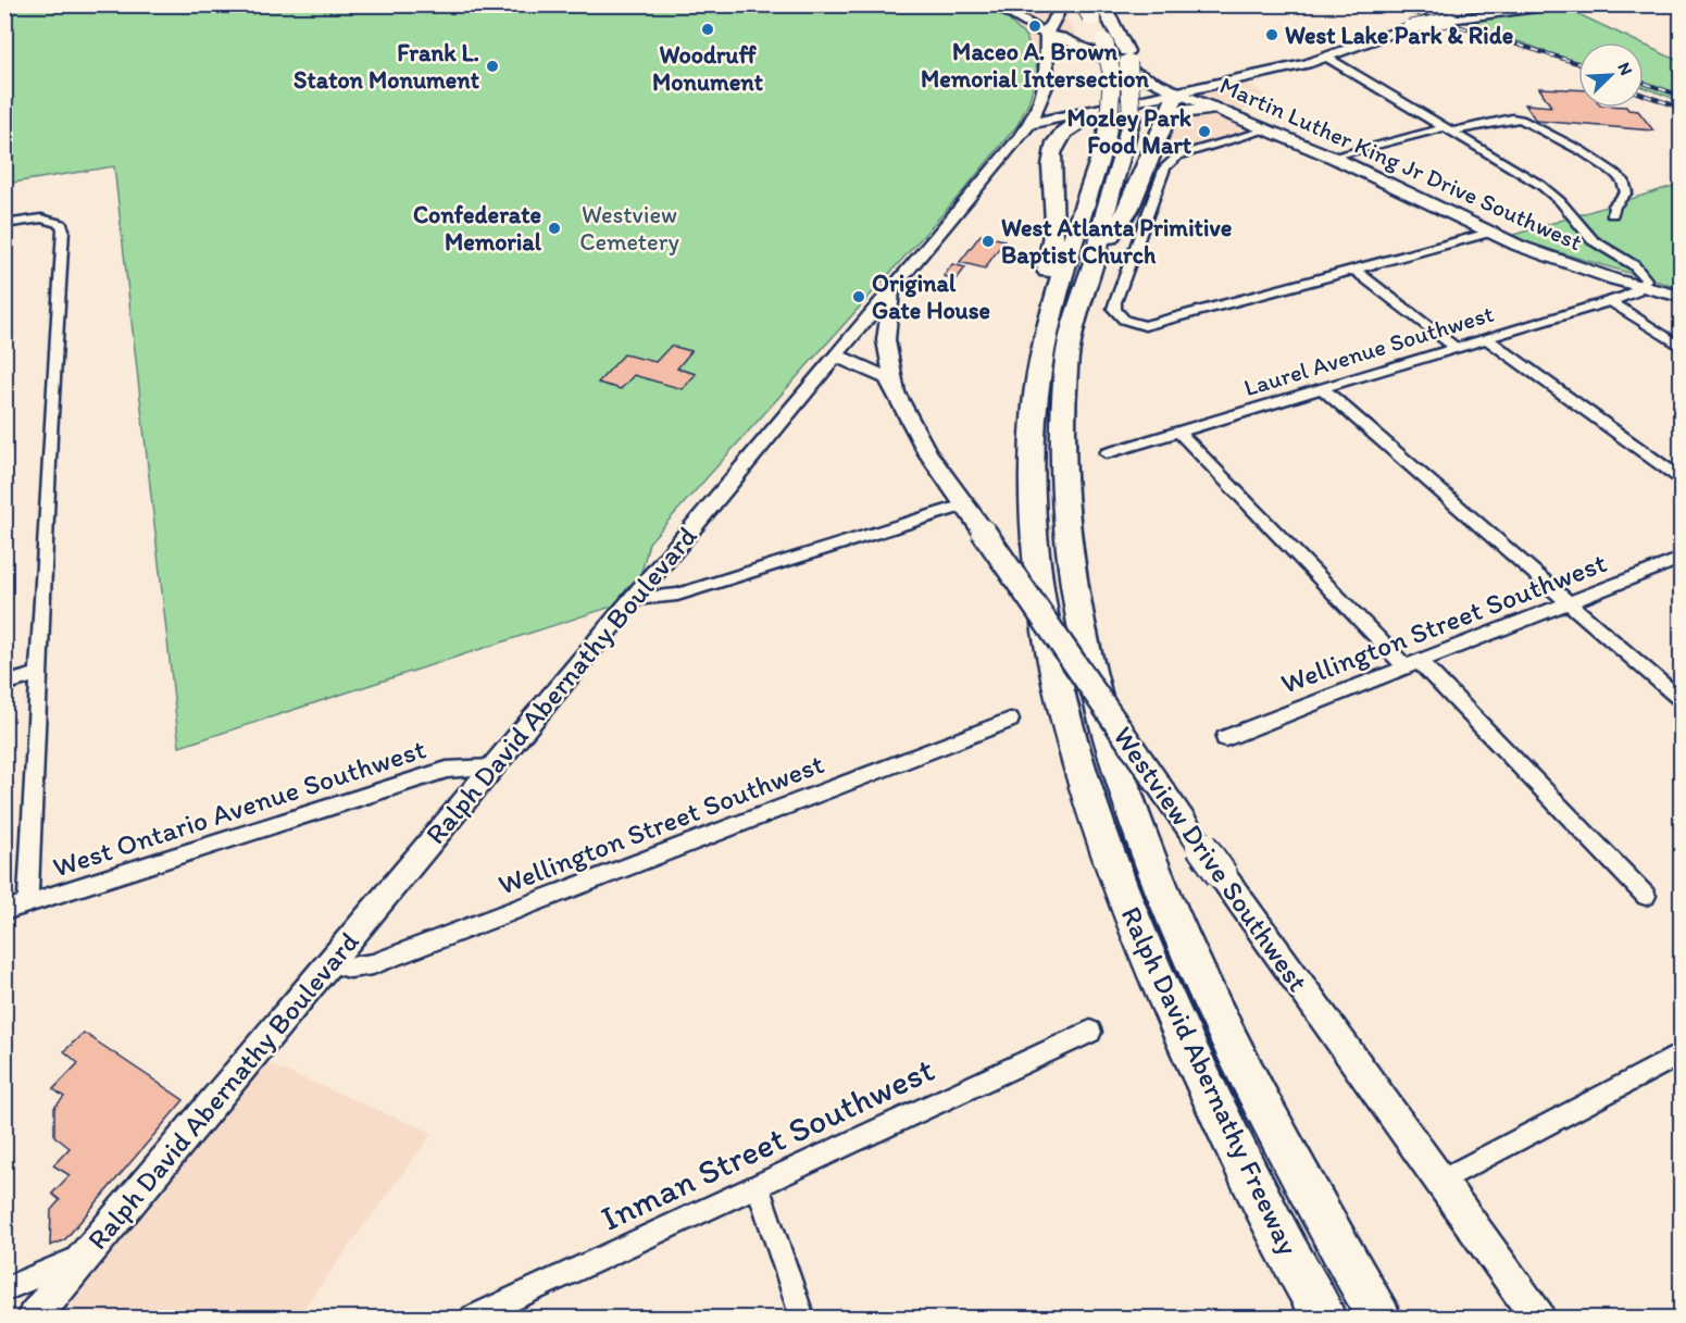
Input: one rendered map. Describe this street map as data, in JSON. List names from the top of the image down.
{
  "streets": {
    "highway": ["Ralph David Abernathy Freeway"],
    "main road": ["Martin Luther King Jr Drive Southwest", "Ralph David Abernathy Boulevard", "Westview Drive Southwest"],
    "street": [
      "Laurel Avenue Southwest",
      "Wellington Street Southwest",
      "West Ontario Avenue Southwest",
      "Inman Street Southwest"
    ]
  },
  "crossings": [
    ["Martin Luther King Jr Drive Southwest", "Laurel Avenue Southwest"],
    ["Wellington Street Southwest", "Ralph David Abernathy Boulevard"],
    ["Ralph David Abernathy Boulevard", "West Ontario Avenue Southwest"],
    ["Ralph David Abernathy Boulevard", "Westview Drive Southwest"]
  ],
  "parks": ["Westview Cemetery"],
  "places": [
    "Maceo A. Brown Memorial Intersection",
    "Woodruff Monument",
    "West Lake Park & Ride",
    "Frank L. Staton Monument",
    "Mozley Park Food Mart",
    "Confederate Memorial",
    "West Atlanta Primitive Baptist Church",
    "Original Gate House"
  ],
  "north": "top right"
}
